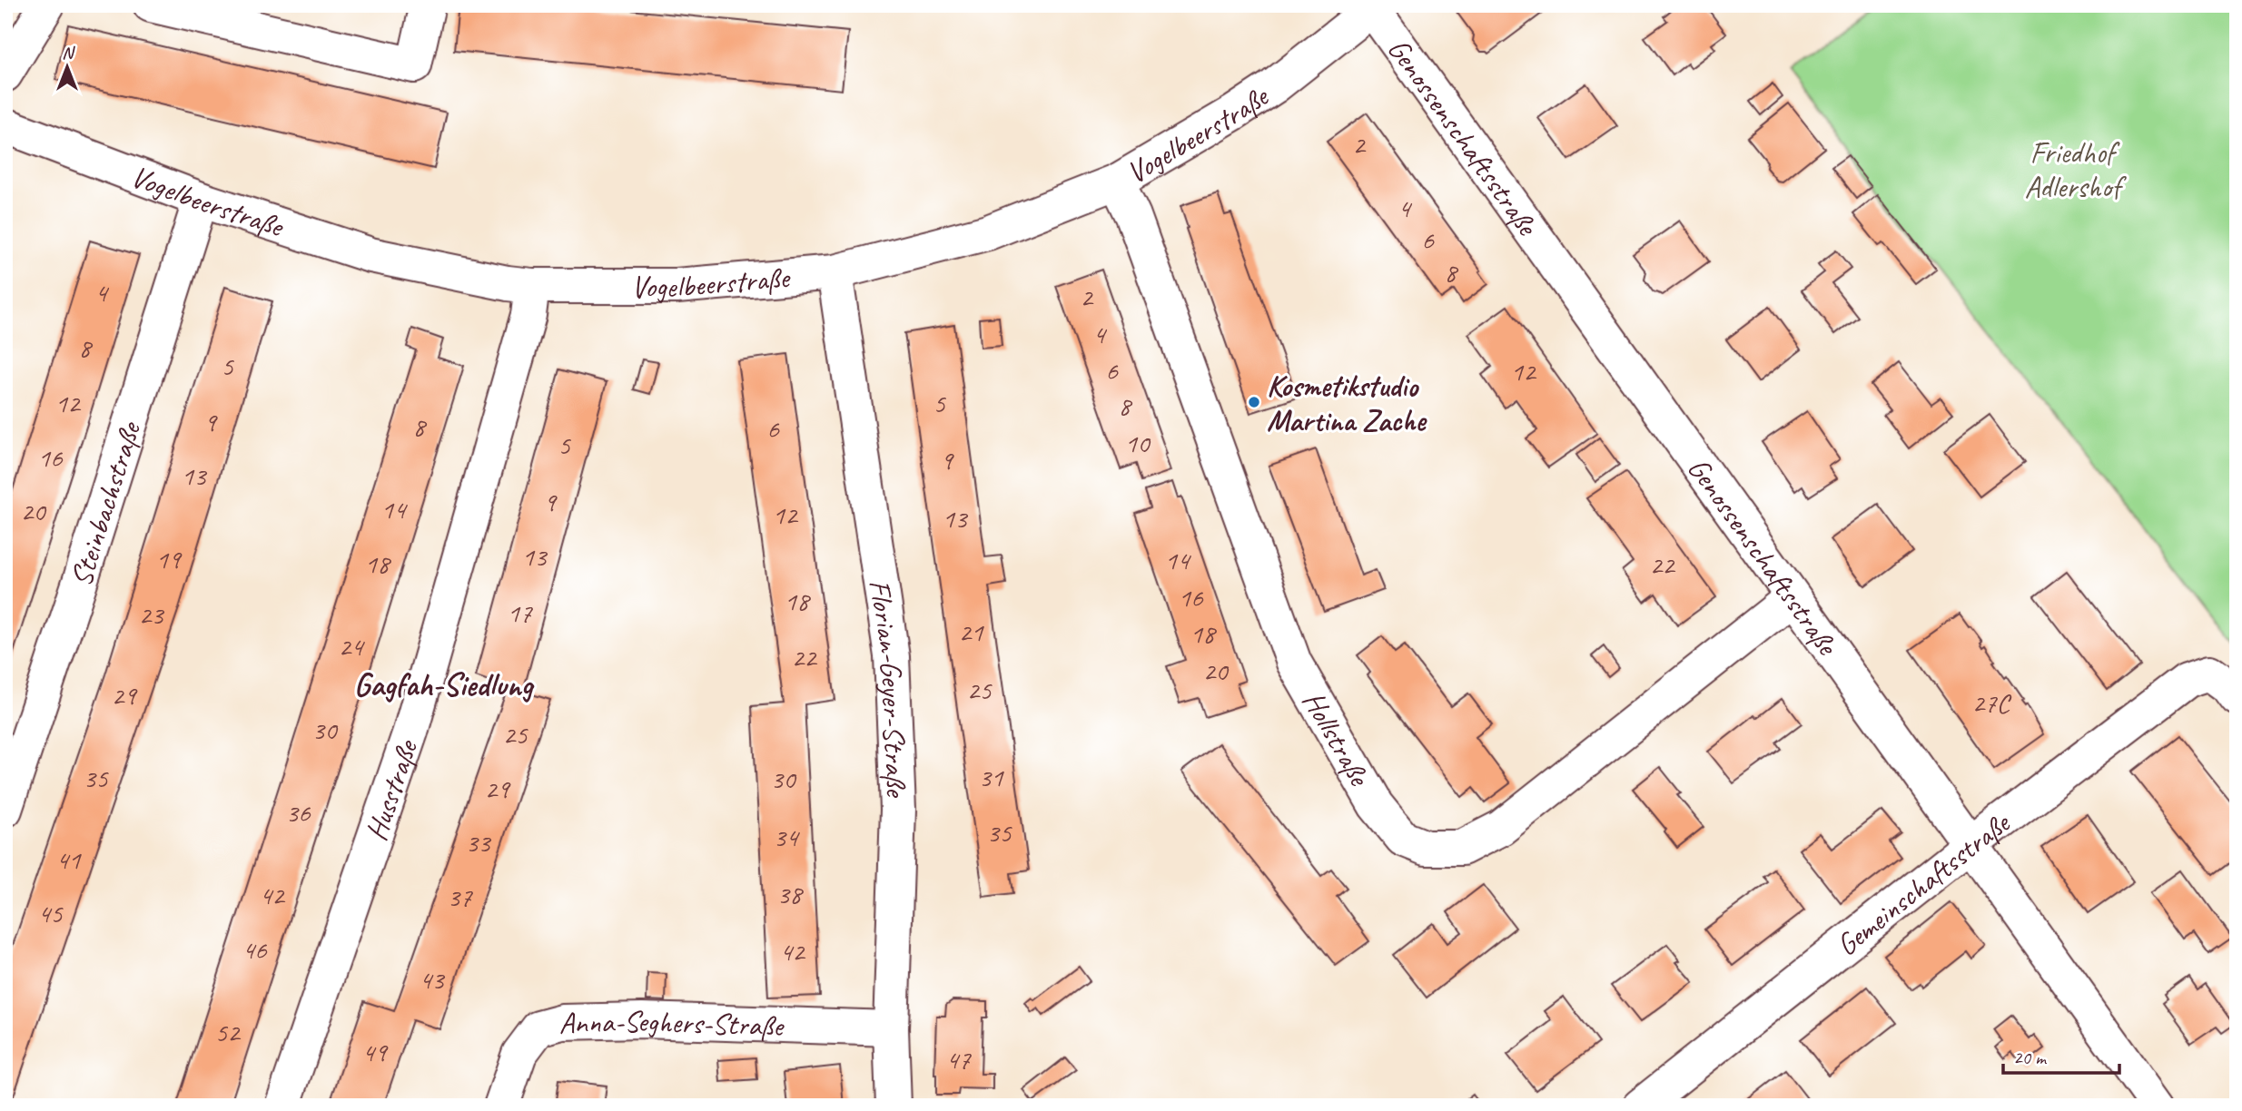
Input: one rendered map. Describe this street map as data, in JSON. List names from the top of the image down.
{
  "streets": {
    "street": [
      "Vogelbeerstraße",
      "Genossenschaftsstraße",
      "Steinbachstraße",
      "Florian-Geyer-Straße",
      "Hollstraße",
      "Husstraße",
      "Gemeinschaftsstraße",
      "Anna-Seghers-Straße"
    ]
  },
  "crossings": [
    ["Vogelbeerstraße", "Genossenschaftsstraße"],
    ["Vogelbeerstraße", "Steinbachstraße"],
    ["Vogelbeerstraße", "Florian-Geyer-Straße"],
    ["Vogelbeerstraße", "Hollstraße"],
    ["Vogelbeerstraße", "Husstraße"],
    ["Genossenschaftsstraße", "Hollstraße"],
    ["Genossenschaftsstraße", "Gemeinschaftsstraße"],
    ["Florian-Geyer-Straße", "Anna-Seghers-Straße"]
  ],
  "districts": ["Gagfah-Siedlung"],
  "parks": ["Friedhof Adlershof"],
  "places": ["Kosmetikstudio Martina Zache"],
  "house_numbers": [
    "2",
    "4",
    "6",
    "8",
    "4",
    "2",
    "4",
    "8",
    "5",
    "6",
    "12",
    "12",
    "5",
    "8",
    "9",
    "8",
    "6",
    "10",
    "5",
    "16",
    "9",
    "13",
    "9",
    "14",
    "20",
    "12",
    "13",
    "13",
    "19",
    "14",
    "18",
    "22",
    "16",
    "18",
    "17",
    "23",
    "21",
    "18",
    "24",
    "22",
    "20",
    "25",
    "29",
    "27C",
    "30",
    "25",
    "31",
    "35",
    "30",
    "29",
    "36",
    "35",
    "34",
    "33",
    "41",
    "38",
    "42",
    "37",
    "45",
    "46",
    "42",
    "43",
    "52",
    "49",
    "47"
  ],
  "scale_bar": "20 m",
  "north": "top"
}
